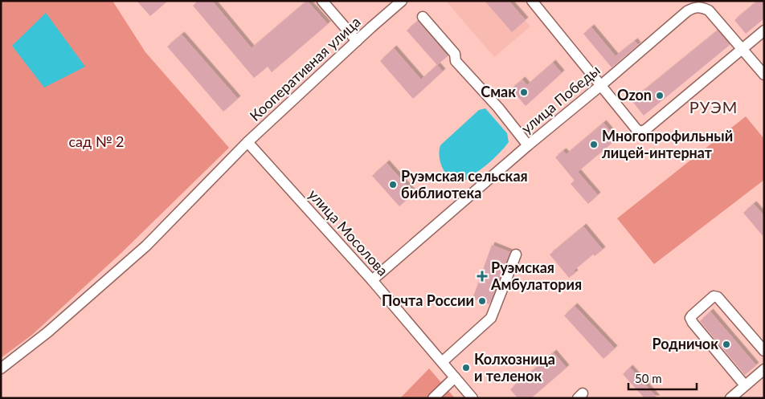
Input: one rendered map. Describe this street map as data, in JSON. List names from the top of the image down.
{
  "streets": {
    "street": ["Кооперативная улица", "улица Победы", "улица Мосолова"]
  },
  "crossings": [
    ["Кооперативная улица", "улица Мосолова"],
    ["улица Победы", "улица Мосолова"]
  ],
  "districts": ["РУЭМ"],
  "parks": ["сад № 2"],
  "places": {
    "other": [
      "Смак",
      "Ozon",
      "Многопрофильный лицей-интернат",
      "Руэмская сельская библиотека",
      "Почта России",
      "Родничок",
      "Колхозница и теленок"
    ],
    "health": ["Руэмская Амбулатория"]
  },
  "scale_bar": "50 m"
}
